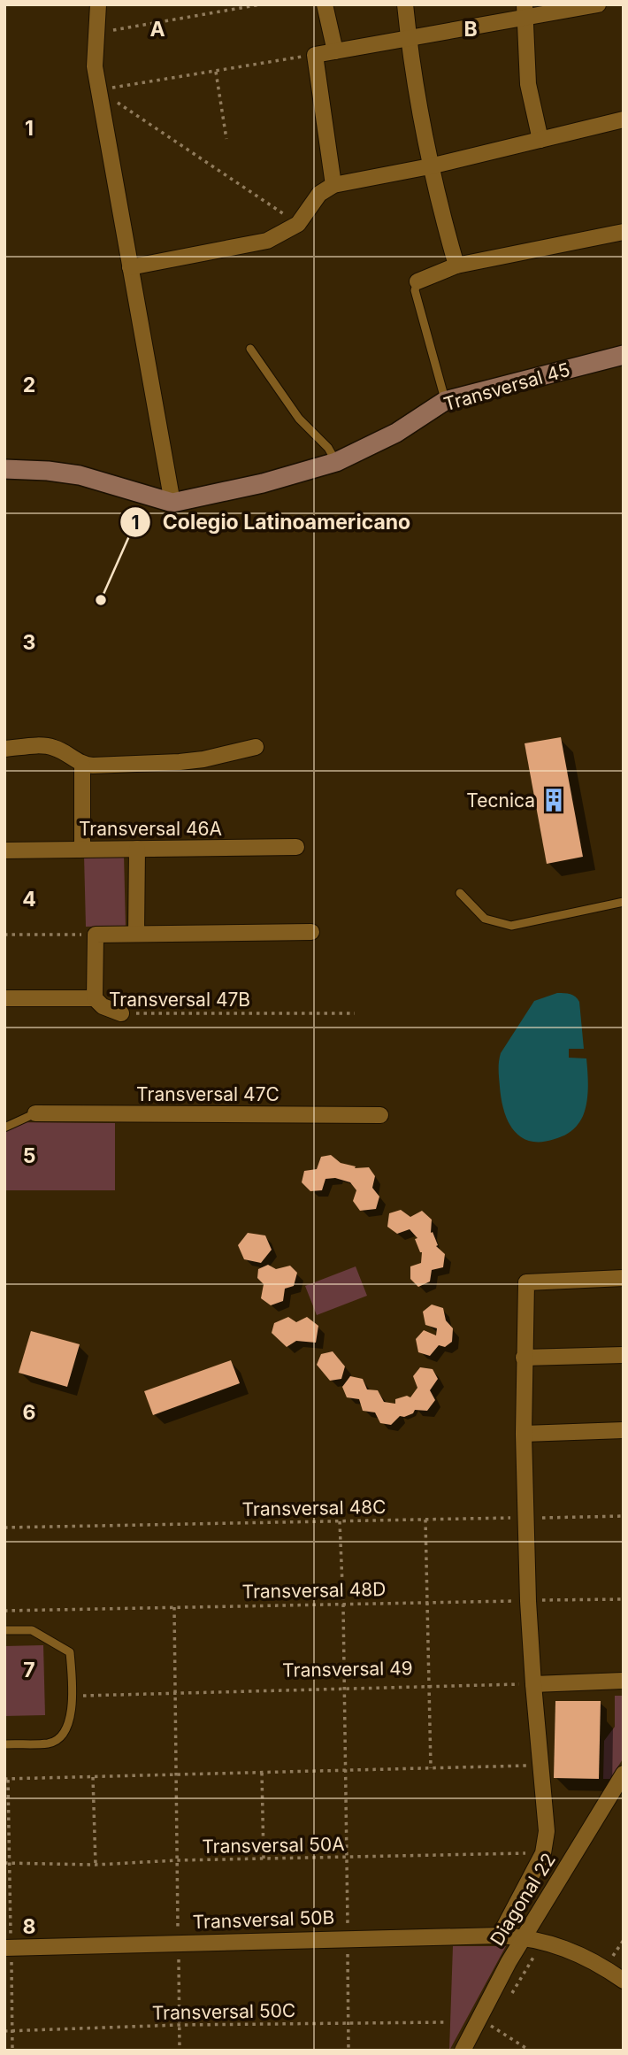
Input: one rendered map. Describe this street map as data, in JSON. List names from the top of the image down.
{
  "streets": {
    "street": [
      "Transversal 45",
      "Transversal 46A",
      "Transversal 47C",
      "Diagonal 22",
      "Transversal 50B"
    ],
    "path": [
      "Transversal 47B",
      "Transversal 48C",
      "Transversal 48D",
      "Transversal 49",
      "Transversal 50A",
      "Transversal 50C"
    ]
  },
  "crossings": [
    ["Diagonal 22", "Transversal 50B"]
  ],
  "places": {
    "other": ["Colegio Latinoamericano"],
    "building": ["Tecnica"]
  },
  "grid": {
    "columns": ["A", "B"],
    "rows": [
      "1",
      "2",
      "3",
      "4",
      "5",
      "6",
      "7",
      "8"
    ]
  }
}
